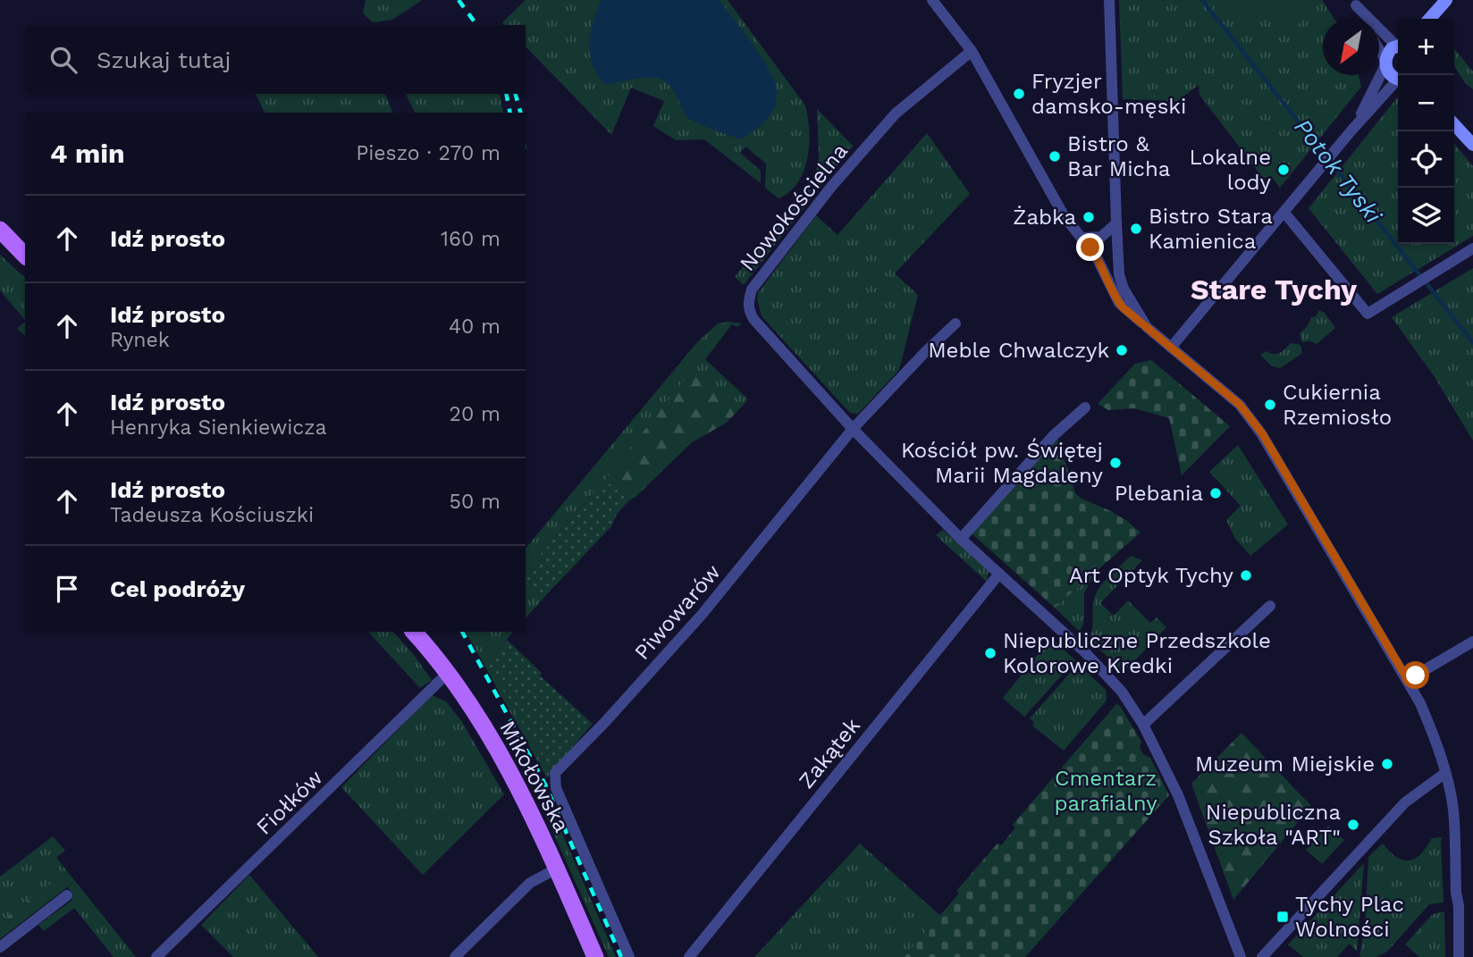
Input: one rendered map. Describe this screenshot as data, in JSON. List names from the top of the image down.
{
  "streets": {
    "main road": ["Mikołowska"],
    "street": [
      "Nowokościelna",
      "Piwowarów",
      "Zakątek",
      "Fiołków"
    ]
  },
  "crossings": [
    ["Nowokościelna", "Piwowarów"],
    ["Nowokościelna", "Zakątek"],
    ["Mikołowska", "Fiołków"]
  ],
  "districts": ["Stare Tychy"],
  "water": ["Potok Tyski"],
  "parks": ["Cmentarz parafialny"],
  "places": {
    "other": [
      "Fryzjer damsko-męski",
      "Bistro & Bar Micha",
      "Lokalne lody",
      "Żabka",
      "Bistro Stara Kamienica",
      "Meble Chwalczyk",
      "Cukiernia Rzemiosło",
      "Kościół pw. Świętej Marii Magdaleny",
      "Plebania",
      "Art Optyk Tychy",
      "Niepubliczne Przedszkole Kolorowe Kredki",
      "Muzeum Miejskie",
      "Niepubliczna Szkoła \"ART\""
    ],
    "transit": ["Tychy Plac Wolności"]
  },
  "north": "bottom left",
  "page": {
    "map_buttons": ["+", "−"],
    "search": "Szukaj tutaj",
    "heading": ["4 min", "Pieszo · 270 m"],
    "list": [
      ["Idź prosto", "160 m"],
      ["Idź prosto", "Rynek", "40 m"],
      ["Idź prosto", "Henryka Sienkiewicza", "20 m"],
      ["Idź prosto", "Tadeusza Kościuszki", "50 m"],
      "Cel podróży"
    ]
  }
}
